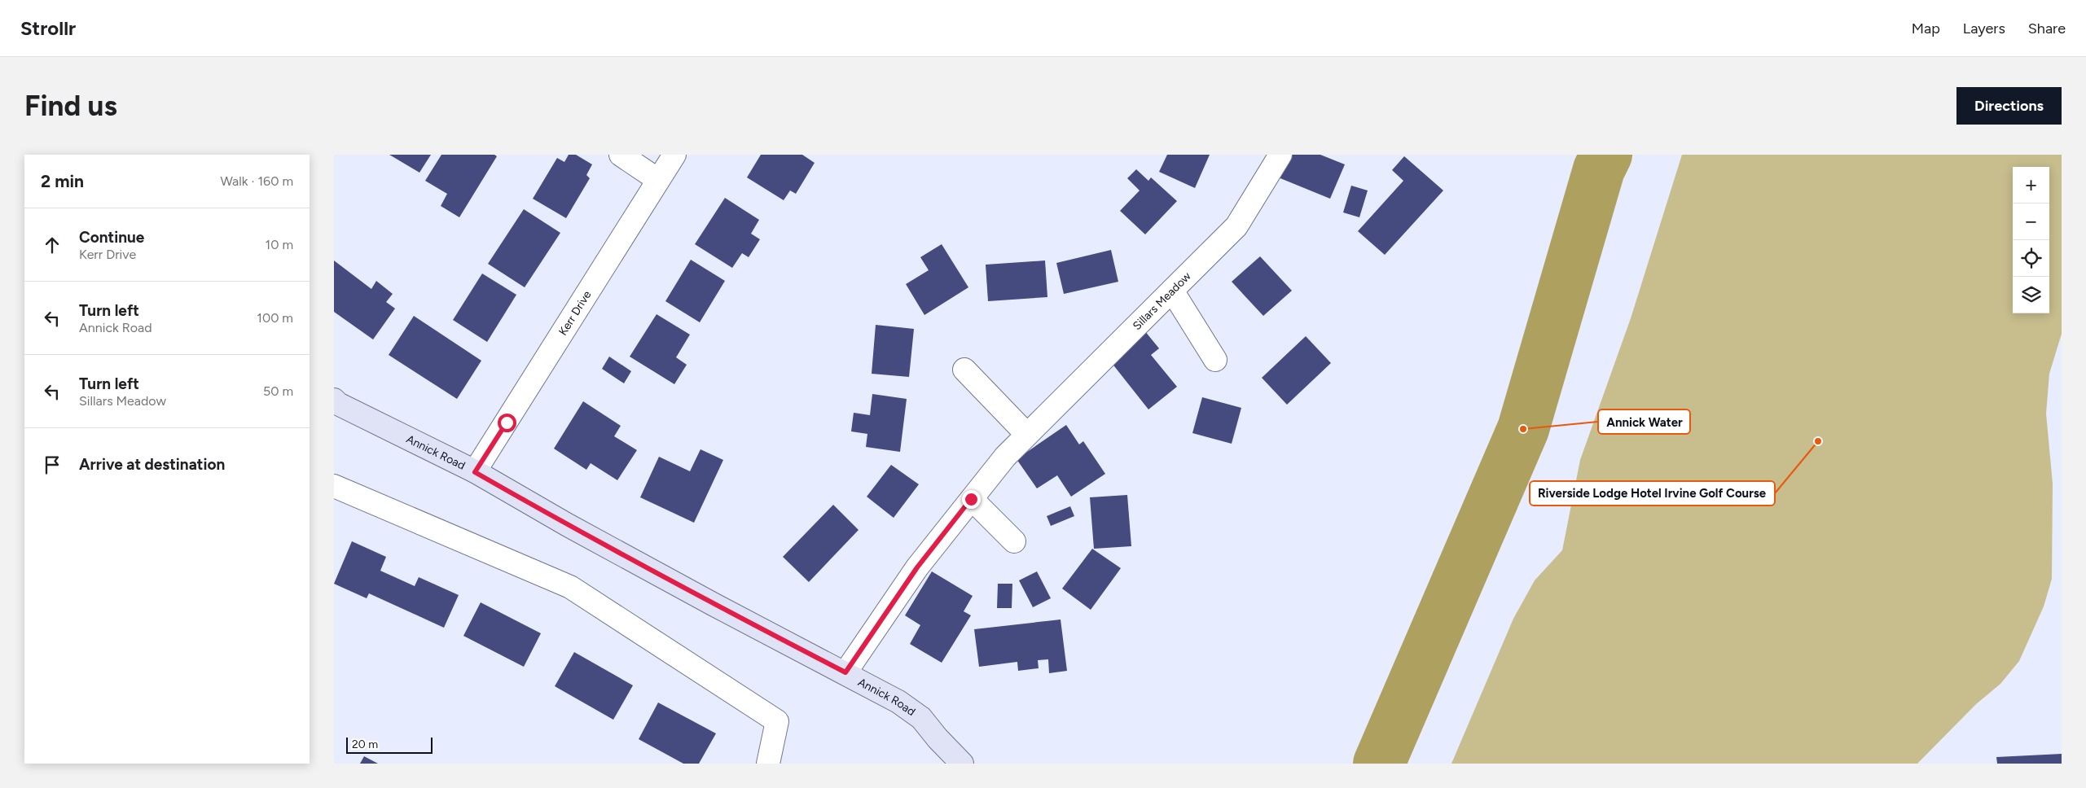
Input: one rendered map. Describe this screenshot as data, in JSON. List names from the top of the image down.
{
  "streets": {
    "main road": ["Annick Road"],
    "street": ["Sillars Meadow", "Kerr Drive"]
  },
  "crossings": [
    ["Sillars Meadow", "Annick Road"],
    ["Kerr Drive", "Annick Road"]
  ],
  "places": ["Annick Water", "Riverside Lodge Hotel Irvine Golf Course"],
  "scale_bar": "20 m",
  "page": {
    "header": "Strollr",
    "nav": ["Map", "Layers", "Share"],
    "buttons": "Directions",
    "title": "Find us",
    "heading": ["2 min", "Walk · 160 m"],
    "map_buttons": ["+", "−"],
    "list": [
      ["Continue", "Kerr Drive", "10 m"],
      ["Turn left", "Annick Road", "100 m"],
      ["Turn left", "Sillars Meadow", "50 m"],
      "Arrive at destination"
    ],
    "scale": "20 m"
  }
}
